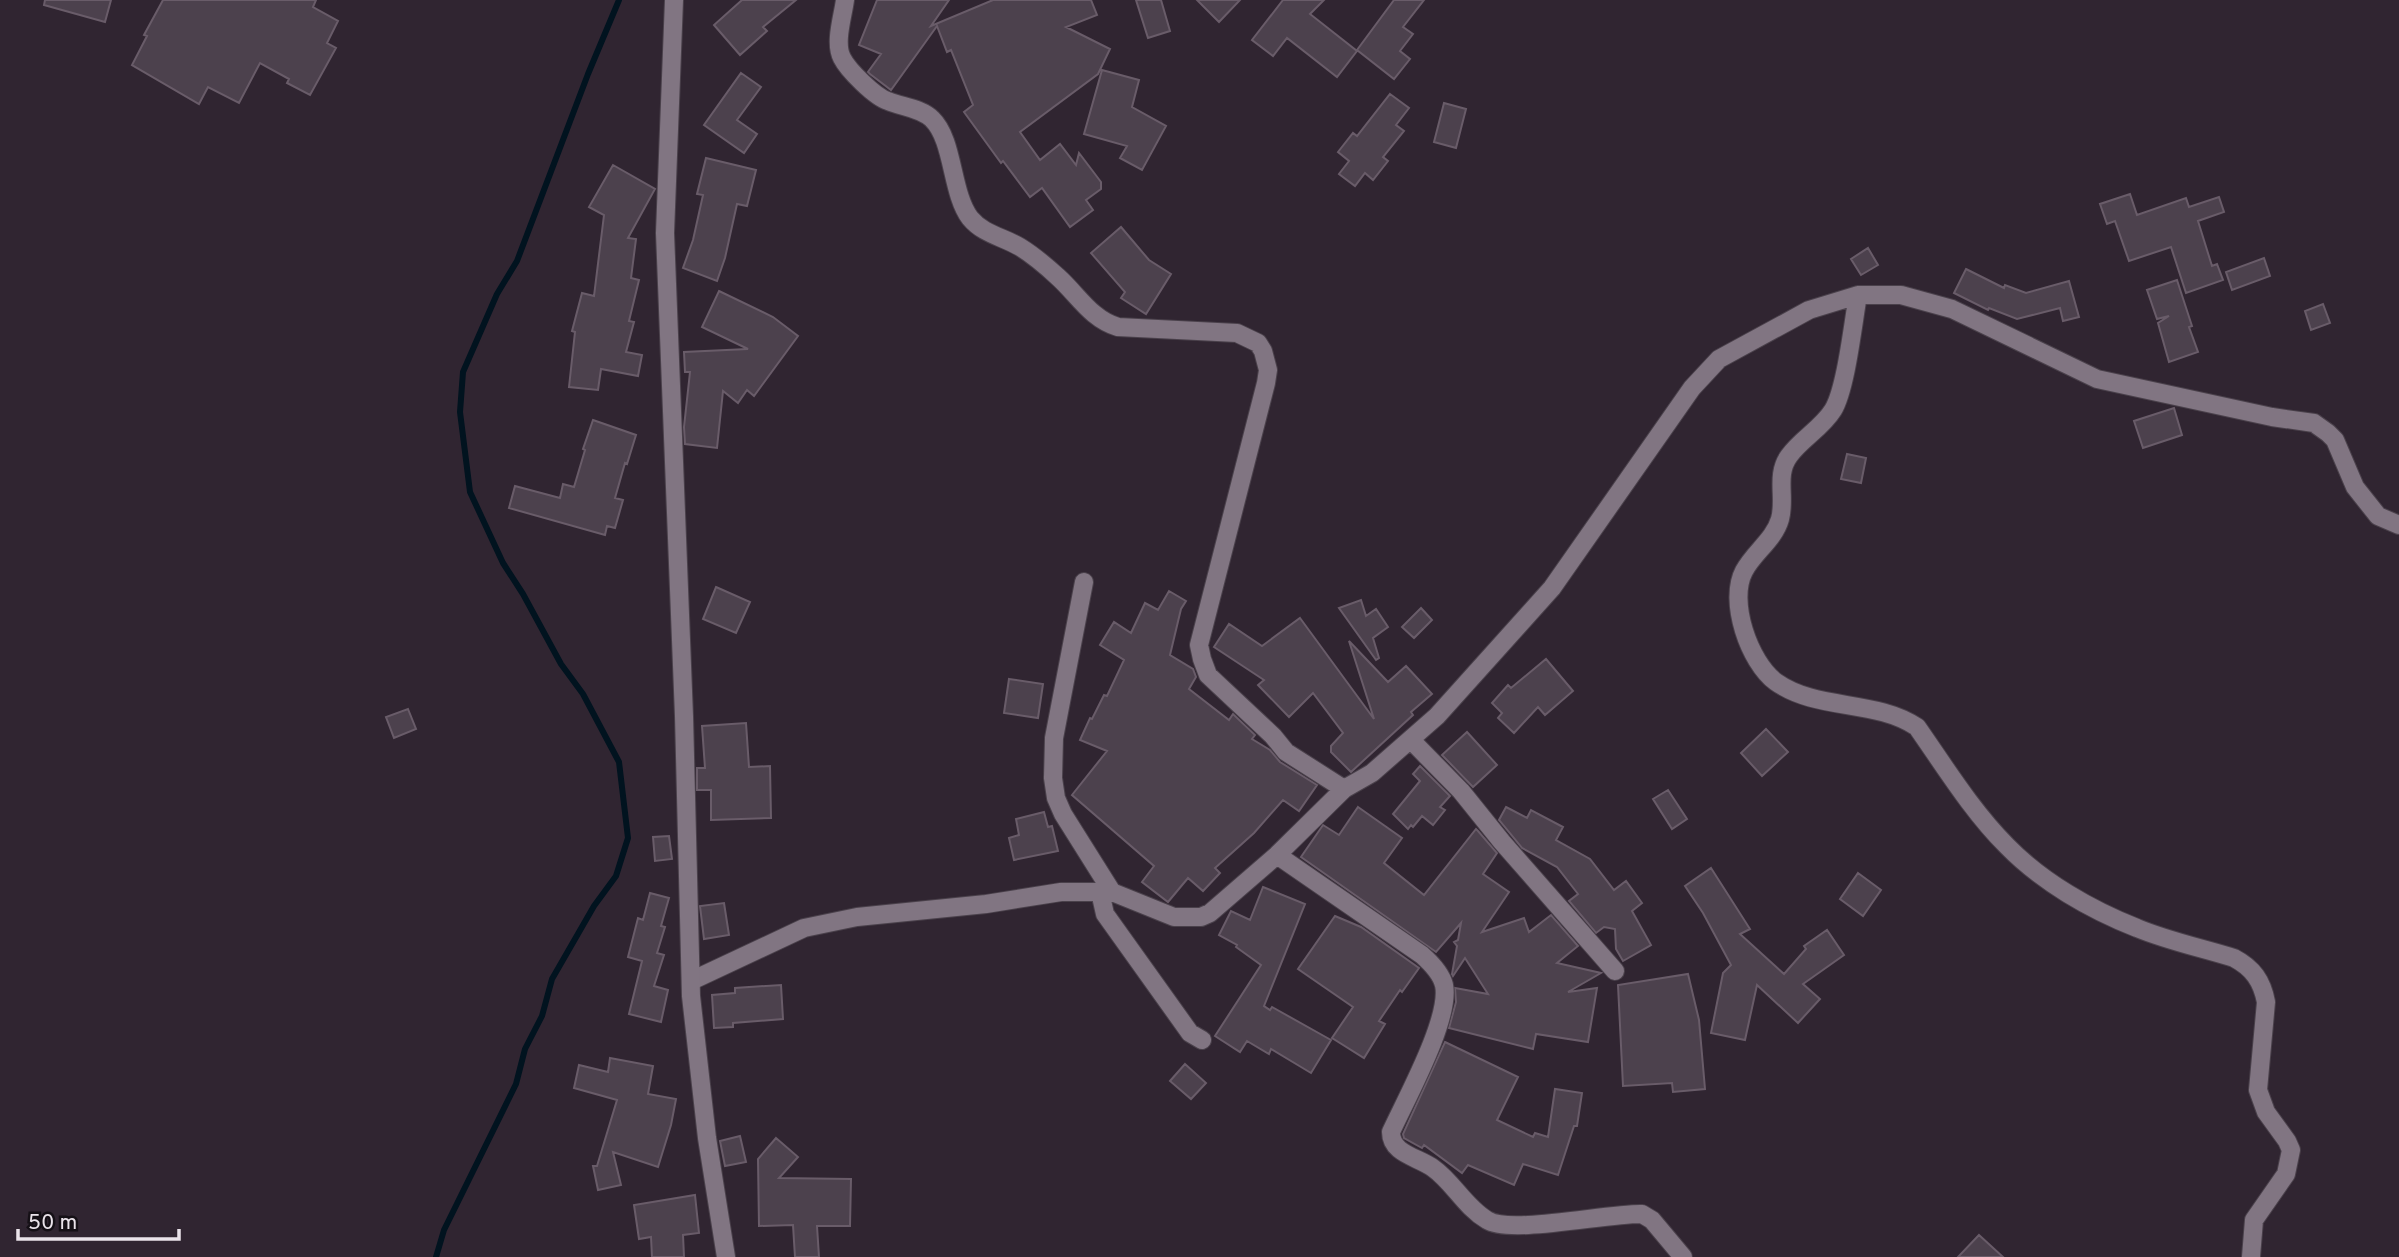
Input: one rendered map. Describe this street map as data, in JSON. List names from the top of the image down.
{
  "scale_bar": "50 m"
}
